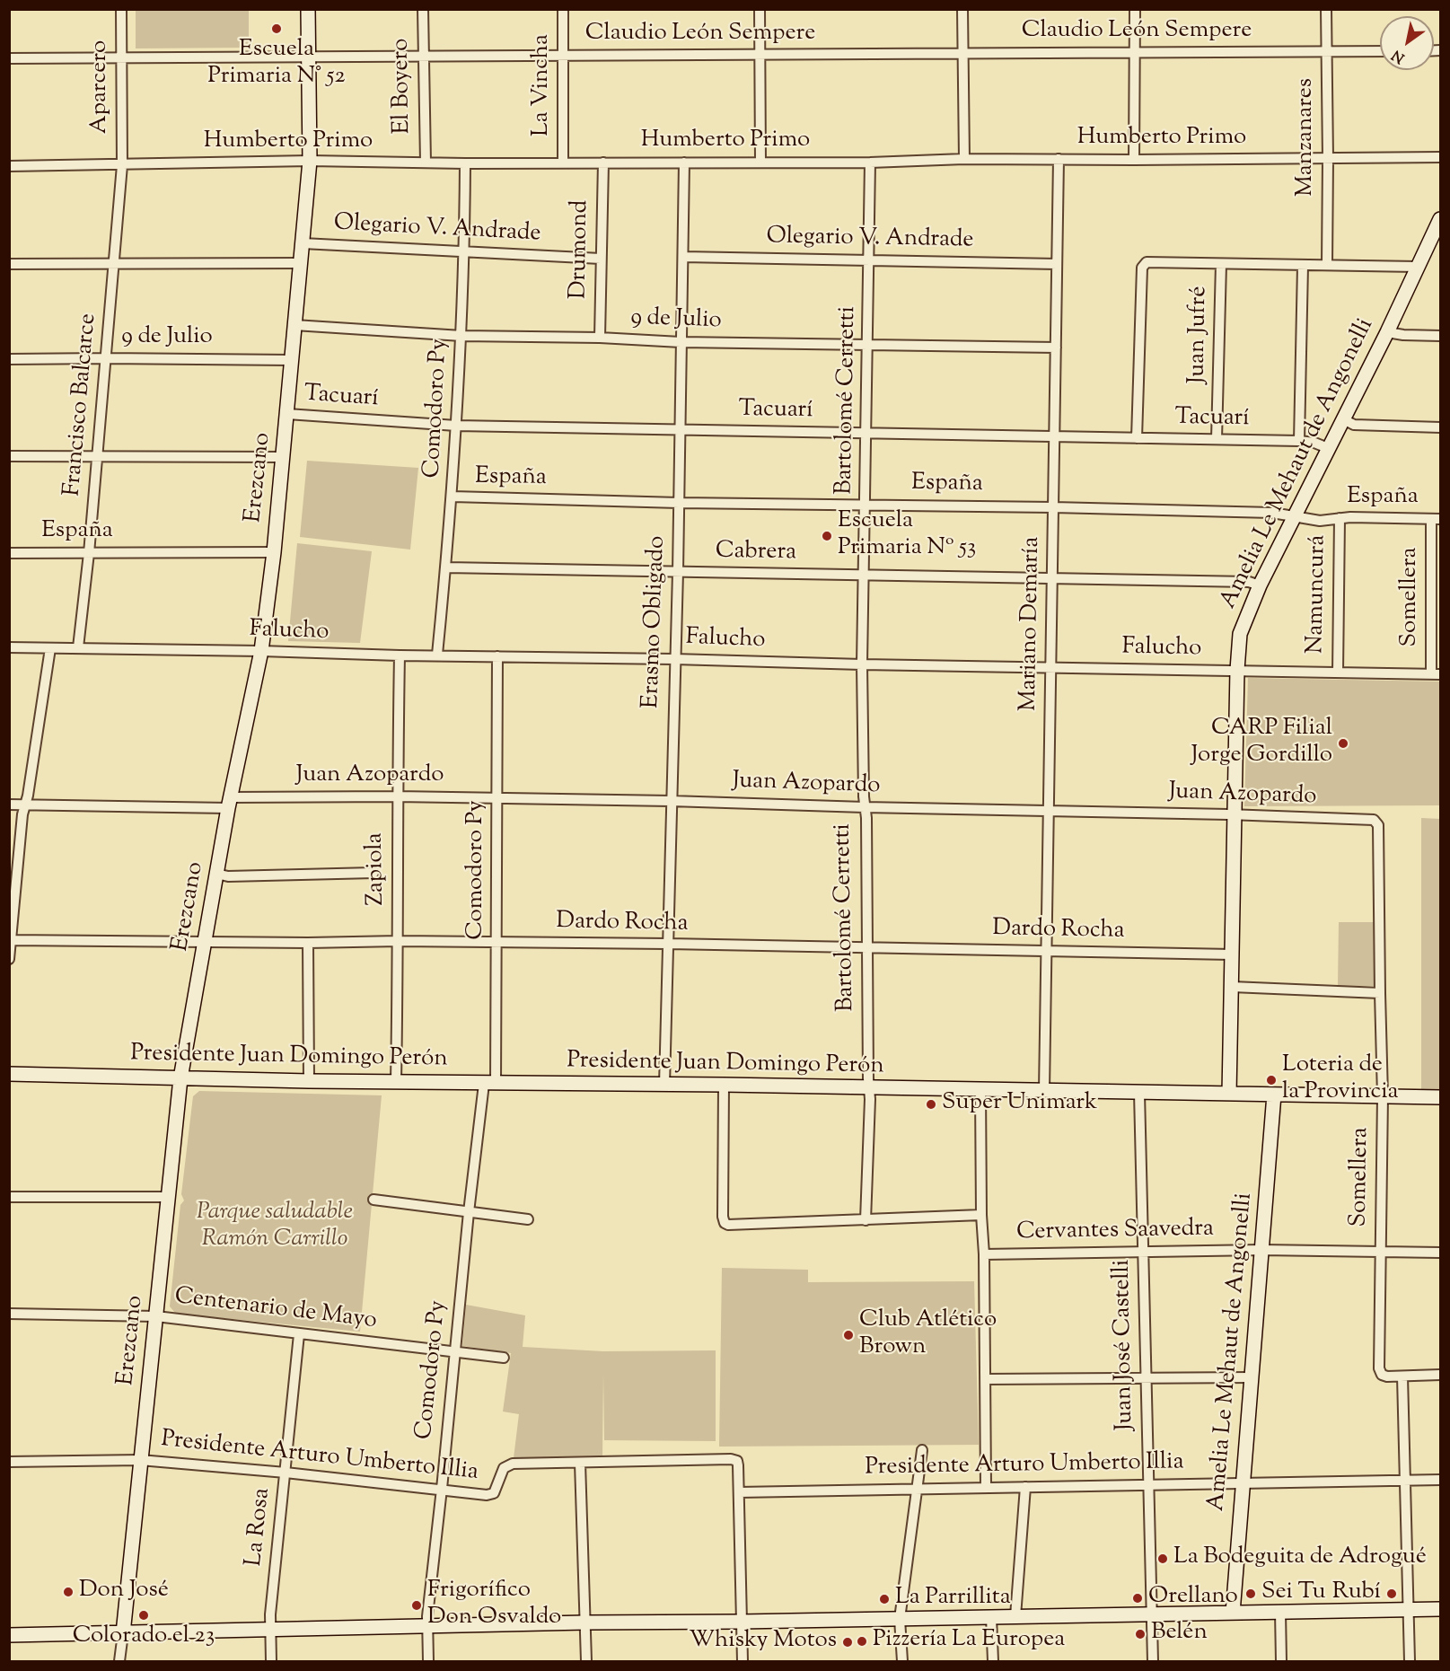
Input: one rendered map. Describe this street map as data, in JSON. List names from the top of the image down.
{
  "streets": {
    "street": [
      "Claudio León Sempere",
      "La Vincha",
      "El Boyero",
      "Aparcero",
      "Manzanares",
      "Humberto Primo",
      "Olegario V. Andrade",
      "Drumond",
      "9 de Julio",
      "Juan Jufré",
      "Tacuarí",
      "Bartolomé Cerretti",
      "Francisco Balcarce",
      "Comodoro Py",
      "Amelia Le Mehaut de Angonelli",
      "Erezcano",
      "España",
      "Cabrera",
      "Namuncurá",
      "Somellera",
      "Erasmo Obligado",
      "Mariano Demaría",
      "Falucho",
      "Juan Azopardo",
      "Zapiola",
      "Dardo Rocha",
      "Presidente Juan Domingo Perón",
      "Cervantes Saavedra",
      "Centenario de Mayo",
      "Juan José Castelli",
      "Presidente Arturo Umberto Illia",
      "La Rosa"
    ]
  },
  "crossings": [
    ["Claudio León Sempere", "La Vincha"],
    ["Claudio León Sempere", "El Boyero"],
    ["Claudio León Sempere", "Aparcero"],
    ["Claudio León Sempere", "Manzanares"],
    ["Claudio León Sempere", "Erezcano"],
    ["La Vincha", "Humberto Primo"],
    ["El Boyero", "Humberto Primo"],
    ["Aparcero", "Humberto Primo"],
    ["Aparcero", "Francisco Balcarce"],
    ["Manzanares", "Humberto Primo"],
    ["Humberto Primo", "Drumond"],
    ["Humberto Primo", "Bartolomé Cerretti"],
    ["Humberto Primo", "Francisco Balcarce"],
    ["Humberto Primo", "Comodoro Py"],
    ["Humberto Primo", "Erezcano"],
    ["Humberto Primo", "Erasmo Obligado"],
    ["Humberto Primo", "Mariano Demaría"],
    ["Olegario V. Andrade", "Drumond"],
    ["Olegario V. Andrade", "Bartolomé Cerretti"],
    ["Olegario V. Andrade", "Comodoro Py"],
    ["Olegario V. Andrade", "Erezcano"],
    ["Olegario V. Andrade", "Erasmo Obligado"],
    ["Olegario V. Andrade", "Mariano Demaría"],
    ["Drumond", "9 de Julio"],
    ["9 de Julio", "Bartolomé Cerretti"],
    ["9 de Julio", "Francisco Balcarce"],
    ["9 de Julio", "Comodoro Py"],
    ["9 de Julio", "Erezcano"],
    ["9 de Julio", "Erasmo Obligado"],
    ["9 de Julio", "Mariano Demaría"],
    ["Juan Jufré", "Tacuarí"],
    ["Tacuarí", "Bartolomé Cerretti"],
    ["Tacuarí", "Comodoro Py"],
    ["Tacuarí", "Amelia Le Mehaut de Angonelli"],
    ["Tacuarí", "Erezcano"],
    ["Tacuarí", "Erasmo Obligado"],
    ["Tacuarí", "Mariano Demaría"],
    ["Bartolomé Cerretti", "España"],
    ["Bartolomé Cerretti", "Cabrera"],
    ["Bartolomé Cerretti", "Falucho"],
    ["Bartolomé Cerretti", "Juan Azopardo"],
    ["Bartolomé Cerretti", "Dardo Rocha"],
    ["Bartolomé Cerretti", "Presidente Juan Domingo Perón"],
    ["Francisco Balcarce", "España"],
    ["Francisco Balcarce", "Falucho"],
    ["Comodoro Py", "España"],
    ["Comodoro Py", "Cabrera"],
    ["Comodoro Py", "Falucho"],
    ["Comodoro Py", "Juan Azopardo"],
    ["Comodoro Py", "Dardo Rocha"],
    ["Comodoro Py", "Presidente Juan Domingo Perón"],
    ["Comodoro Py", "Centenario de Mayo"],
    ["Comodoro Py", "Presidente Arturo Umberto Illia"],
    ["Amelia Le Mehaut de Angonelli", "España"],
    ["Amelia Le Mehaut de Angonelli", "Cabrera"],
    ["Amelia Le Mehaut de Angonelli", "Falucho"],
    ["Amelia Le Mehaut de Angonelli", "Juan Azopardo"],
    ["Amelia Le Mehaut de Angonelli", "Dardo Rocha"],
    ["Amelia Le Mehaut de Angonelli", "Presidente Juan Domingo Perón"],
    ["Amelia Le Mehaut de Angonelli", "Cervantes Saavedra"],
    ["Amelia Le Mehaut de Angonelli", "Presidente Arturo Umberto Illia"],
    ["Erezcano", "España"],
    ["Erezcano", "Falucho"],
    ["Erezcano", "Juan Azopardo"],
    ["Erezcano", "Dardo Rocha"],
    ["Erezcano", "Presidente Juan Domingo Perón"],
    ["Erezcano", "Centenario de Mayo"],
    ["Erezcano", "Presidente Arturo Umberto Illia"],
    ["España", "Namuncurá"],
    ["España", "Somellera"],
    ["España", "Erasmo Obligado"],
    ["España", "Mariano Demaría"],
    ["Cabrera", "Erasmo Obligado"],
    ["Cabrera", "Mariano Demaría"],
    ["Namuncurá", "Falucho"],
    ["Somellera", "Falucho"],
    ["Somellera", "Juan Azopardo"],
    ["Somellera", "Presidente Juan Domingo Perón"],
    ["Somellera", "Cervantes Saavedra"],
    ["Erasmo Obligado", "Falucho"],
    ["Erasmo Obligado", "Juan Azopardo"],
    ["Erasmo Obligado", "Dardo Rocha"],
    ["Erasmo Obligado", "Presidente Juan Domingo Perón"],
    ["Mariano Demaría", "Falucho"],
    ["Mariano Demaría", "Juan Azopardo"],
    ["Mariano Demaría", "Dardo Rocha"],
    ["Mariano Demaría", "Presidente Juan Domingo Perón"],
    ["Falucho", "Zapiola"],
    ["Juan Azopardo", "Zapiola"],
    ["Zapiola", "Dardo Rocha"],
    ["Zapiola", "Presidente Juan Domingo Perón"],
    ["Presidente Juan Domingo Perón", "Juan José Castelli"],
    ["Cervantes Saavedra", "Juan José Castelli"],
    ["Centenario de Mayo", "La Rosa"],
    ["Juan José Castelli", "Presidente Arturo Umberto Illia"],
    ["Presidente Arturo Umberto Illia", "La Rosa"]
  ],
  "parks": ["Parque saludable Ramón Carrillo"],
  "places": [
    "Escuela Primaria N° 52",
    "Escuela Primaria Nº 53",
    "CARP Filial Jorge Gordillo",
    "Loteria de la Provincia",
    "Super Unimark",
    "Club Atlético Brown",
    "La Bodeguita de Adrogué",
    "Don José",
    "Sei Tu",
    "Rubí",
    "Orellano",
    "La Parrillita",
    "Frigorífico Don Osvaldo",
    "Colorado el 23",
    "Belén",
    "Pizzería La Europea",
    "Whisky Motos"
  ],
  "north": "bottom left"
}
